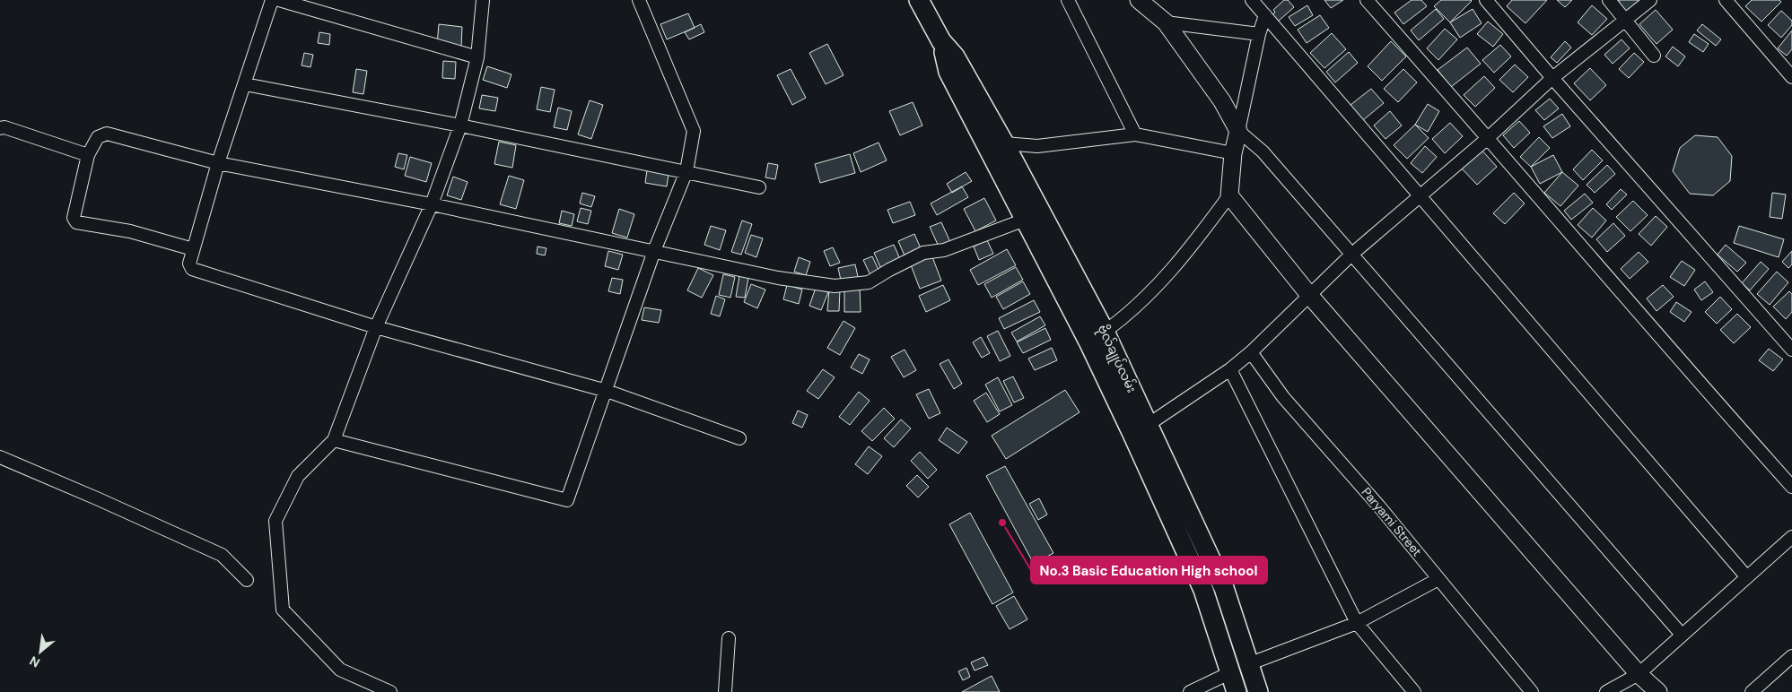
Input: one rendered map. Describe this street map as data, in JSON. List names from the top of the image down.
{
  "streets": {
    "main road": ["ဗိုလ်ချုပ်လမ်း"],
    "street": ["Paryami Street"]
  },
  "places": ["No.3 Basic Education High school"],
  "north": "bottom left"
}
